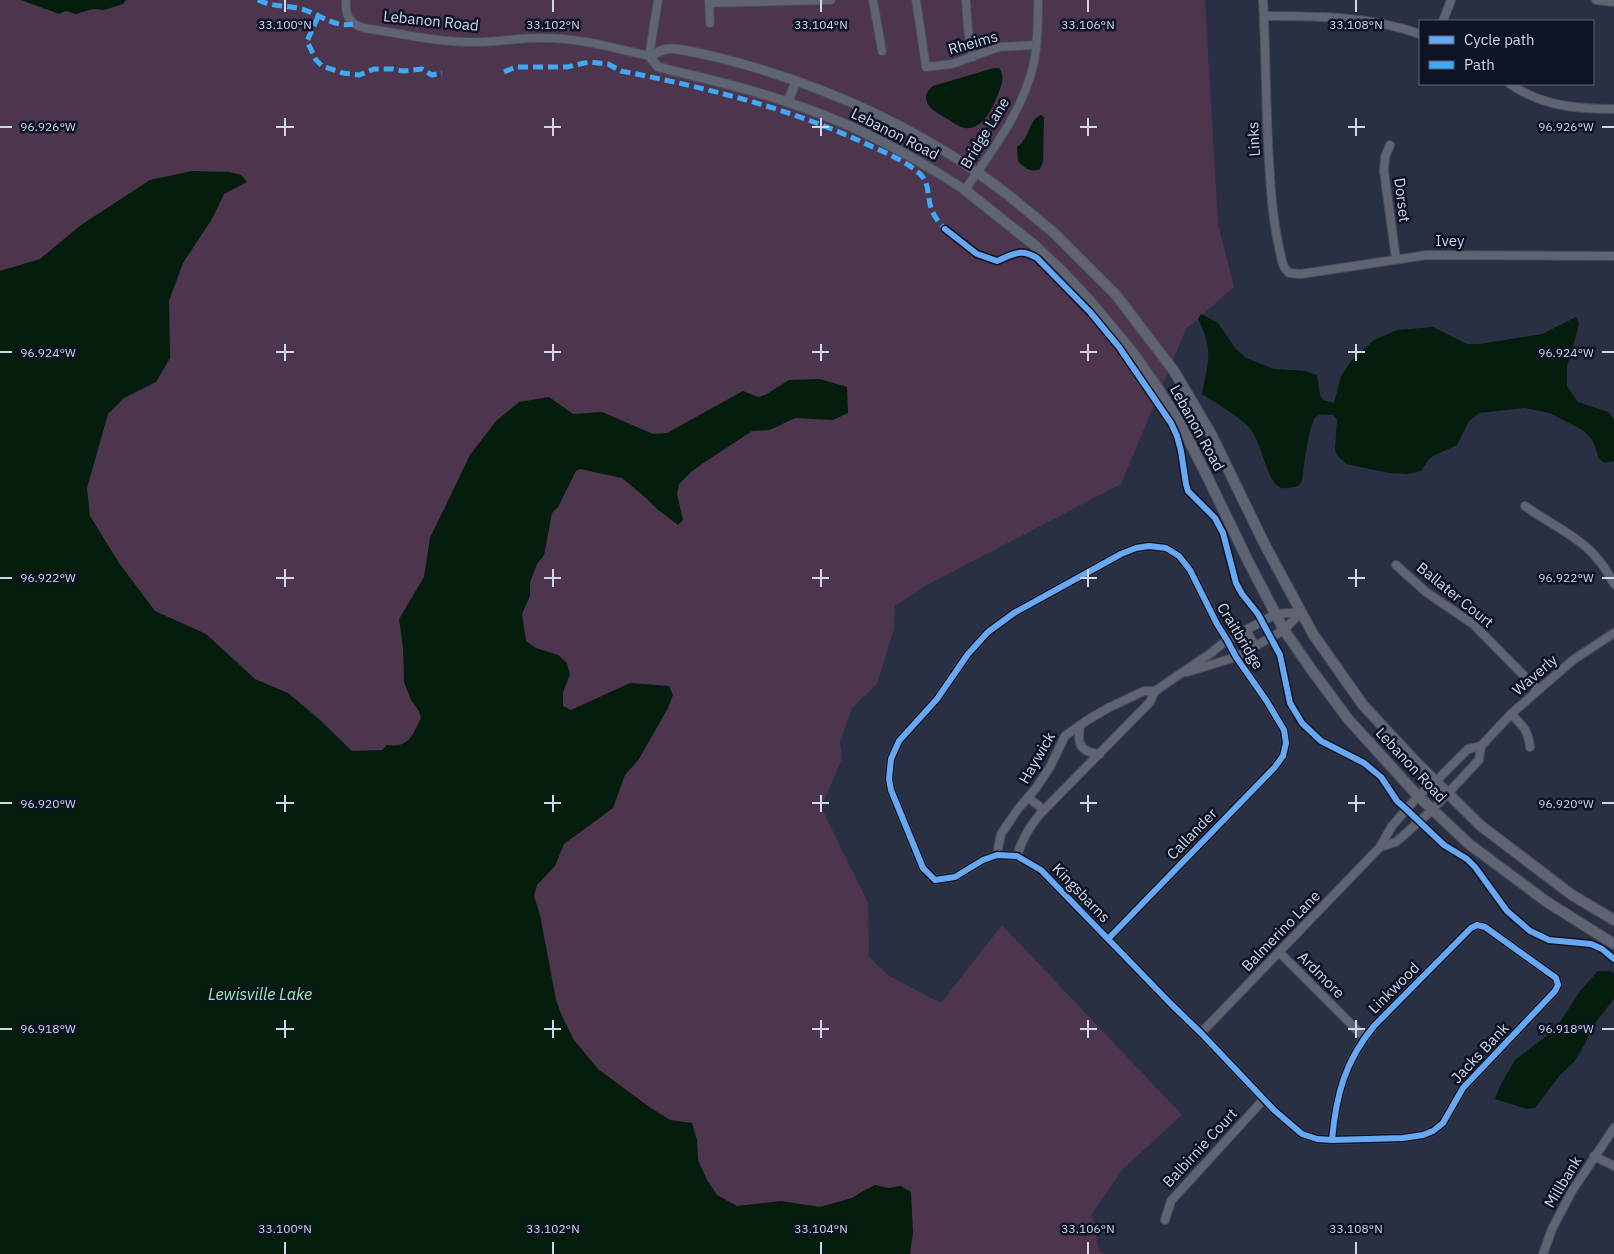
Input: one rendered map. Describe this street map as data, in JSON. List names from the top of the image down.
{
  "streets": {
    "main road": ["Lebanon Road"],
    "street": [
      "Rheims",
      "Bridge Lane",
      "Links",
      "Dorset",
      "Ivey",
      "Ballater Court",
      "Craitbridge",
      "Waverly",
      "Haywick",
      "Callander",
      "Kingsbarns",
      "Balmerino Lane",
      "Ardmore",
      "Linkwood",
      "Jacks Bank",
      "Balbirnie Court",
      "Millbank"
    ]
  },
  "crossings": [
    ["Lebanon Road", "Bridge Lane"],
    ["Lebanon Road", "Waverly"],
    ["Lebanon Road", "Haywick"],
    ["Lebanon Road", "Balmerino Lane"],
    ["Rheims", "Bridge Lane"],
    ["Links", "Ivey"],
    ["Dorset", "Ivey"],
    ["Ballater Court", "Waverly"],
    ["Craitbridge", "Haywick"],
    ["Craitbridge", "Callander"],
    ["Craitbridge", "Kingsbarns"],
    ["Waverly", "Balmerino Lane"],
    ["Haywick", "Kingsbarns"],
    ["Callander", "Kingsbarns"],
    ["Kingsbarns", "Balmerino Lane"],
    ["Kingsbarns", "Linkwood"],
    ["Kingsbarns", "Jacks Bank"],
    ["Kingsbarns", "Balbirnie Court"],
    ["Balmerino Lane", "Ardmore"],
    ["Ardmore", "Linkwood"],
    ["Linkwood", "Jacks Bank"]
  ],
  "water": ["Lewisville Lake"],
  "legend": ["Cycle path", "Path"],
  "coordinates": [
    "33.100°N",
    "33.102°N",
    "33.104°N",
    "33.106°N",
    "33.108°N",
    "96.926°W",
    "96.924°W",
    "96.922°W",
    "96.920°W",
    "96.918°W"
  ]
}
